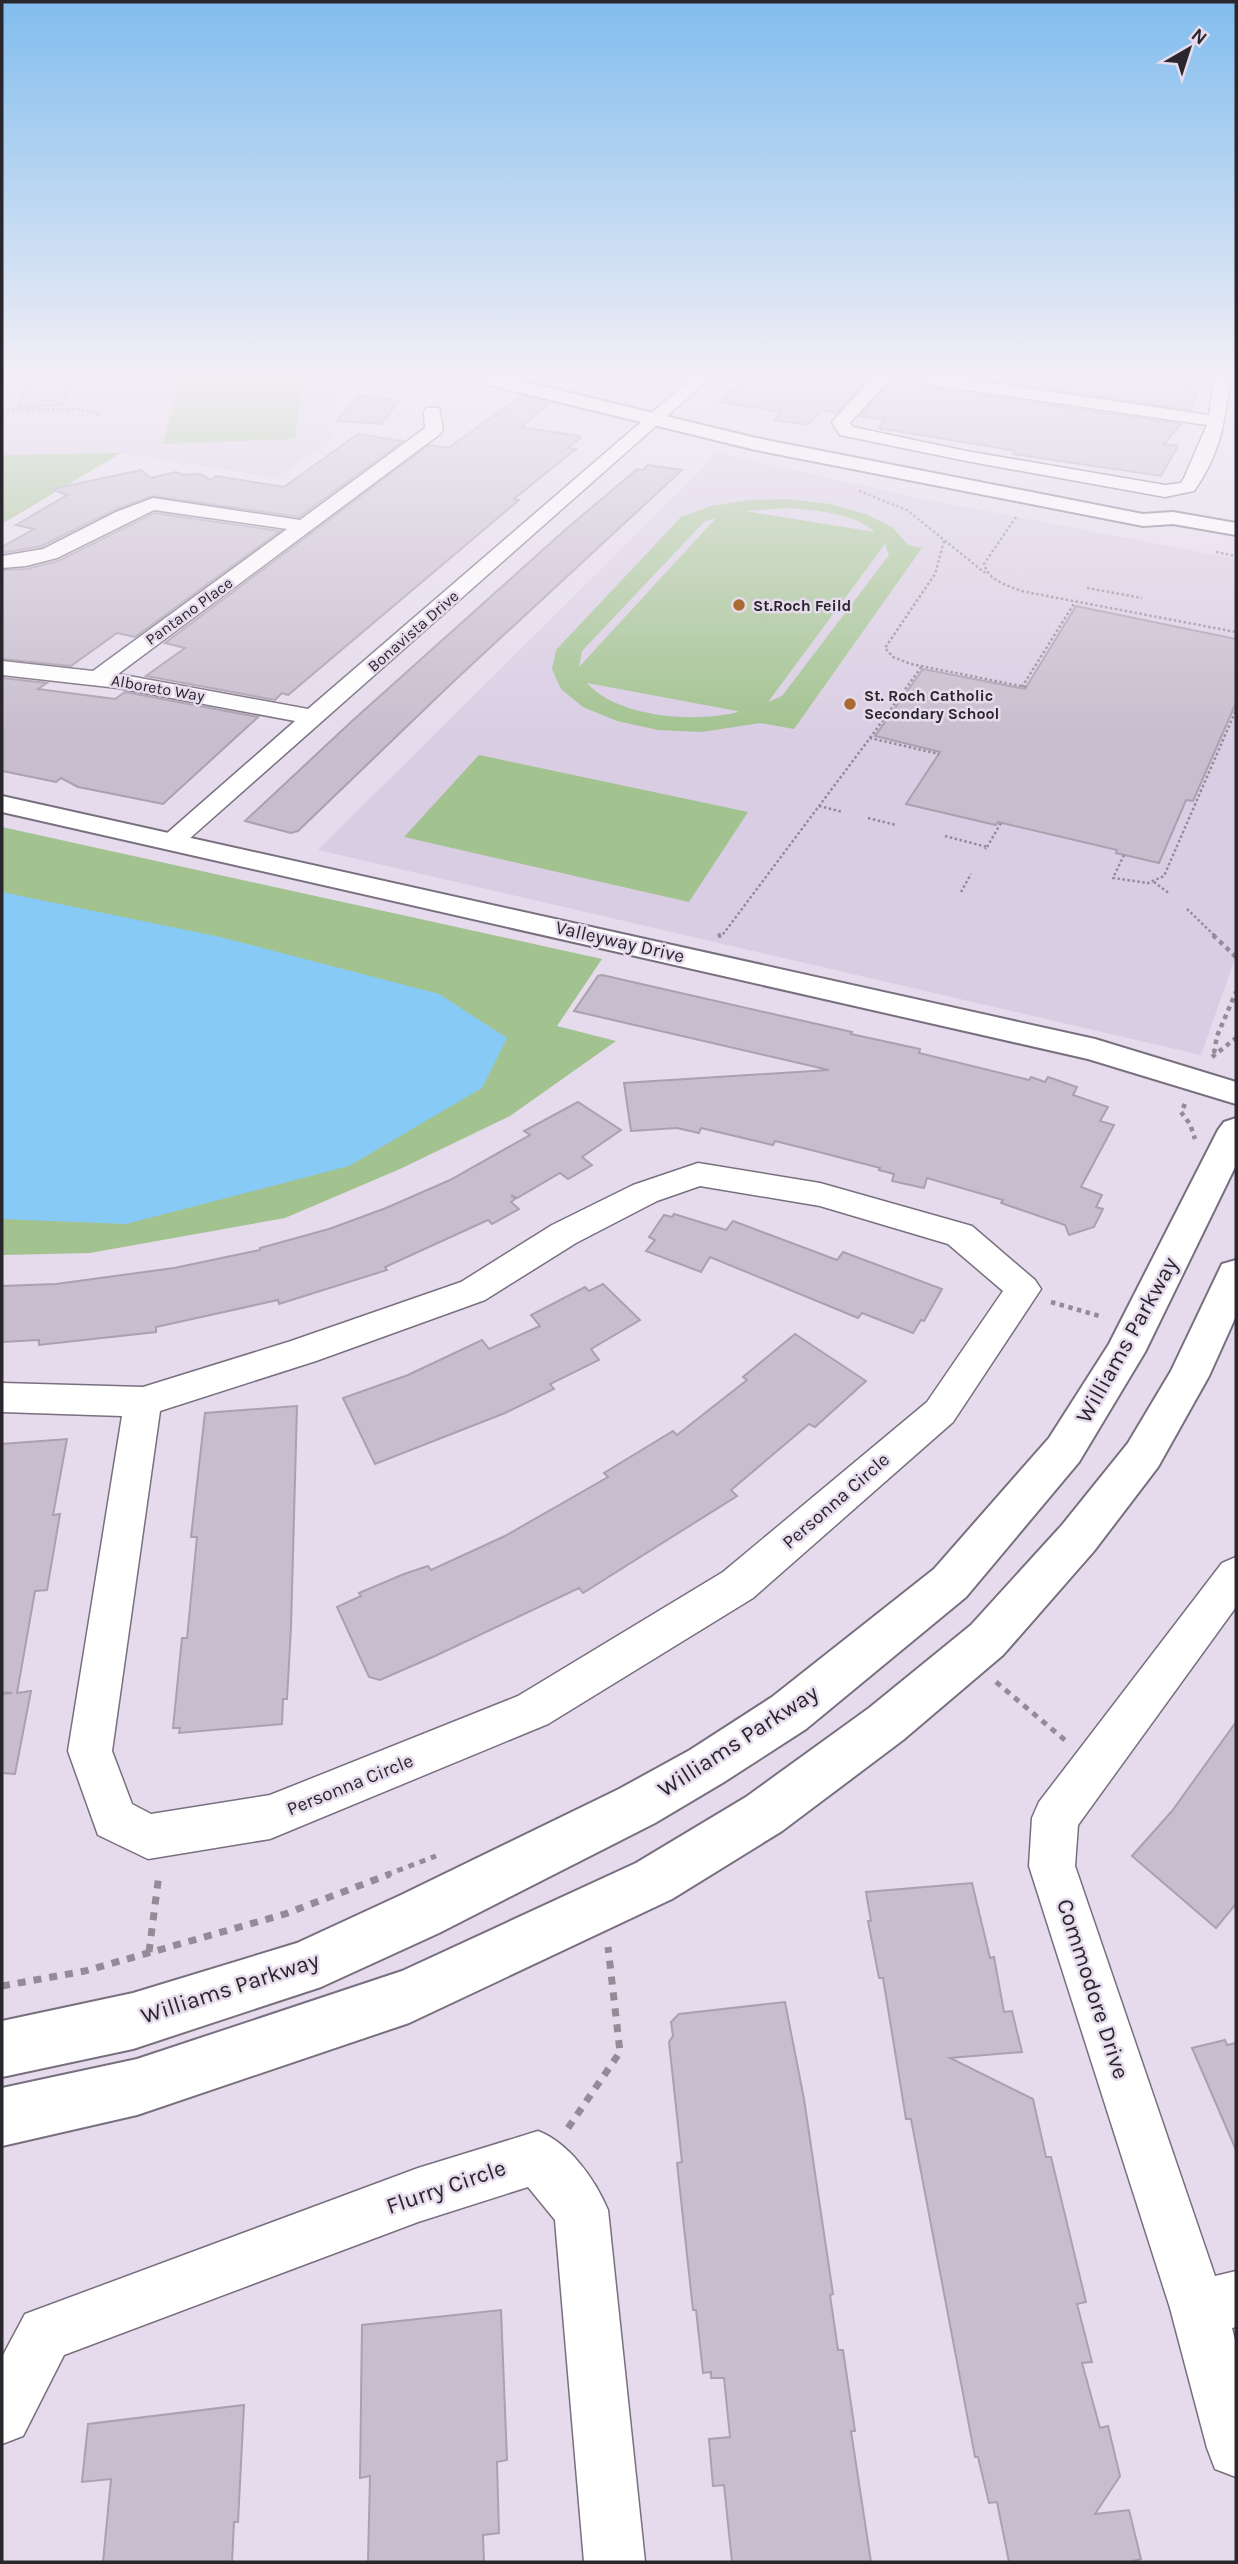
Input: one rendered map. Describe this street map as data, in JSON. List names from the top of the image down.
{
  "streets": {
    "main road": ["Valleyway Drive", "Williams Parkway"],
    "street": [
      "Pantano Place",
      "Bonavista Drive",
      "Alboreto Way",
      "Personna Circle",
      "Commodore Drive",
      "Flurry Circle"
    ]
  },
  "crossings": [
    ["Pantano Place", "Alboreto Way"],
    ["Bonavista Drive", "Alboreto Way"],
    ["Bonavista Drive", "Valleyway Drive"]
  ],
  "places": ["St.Roch Feild", "St. Roch Catholic Secondary School"],
  "north": "top right"
}
